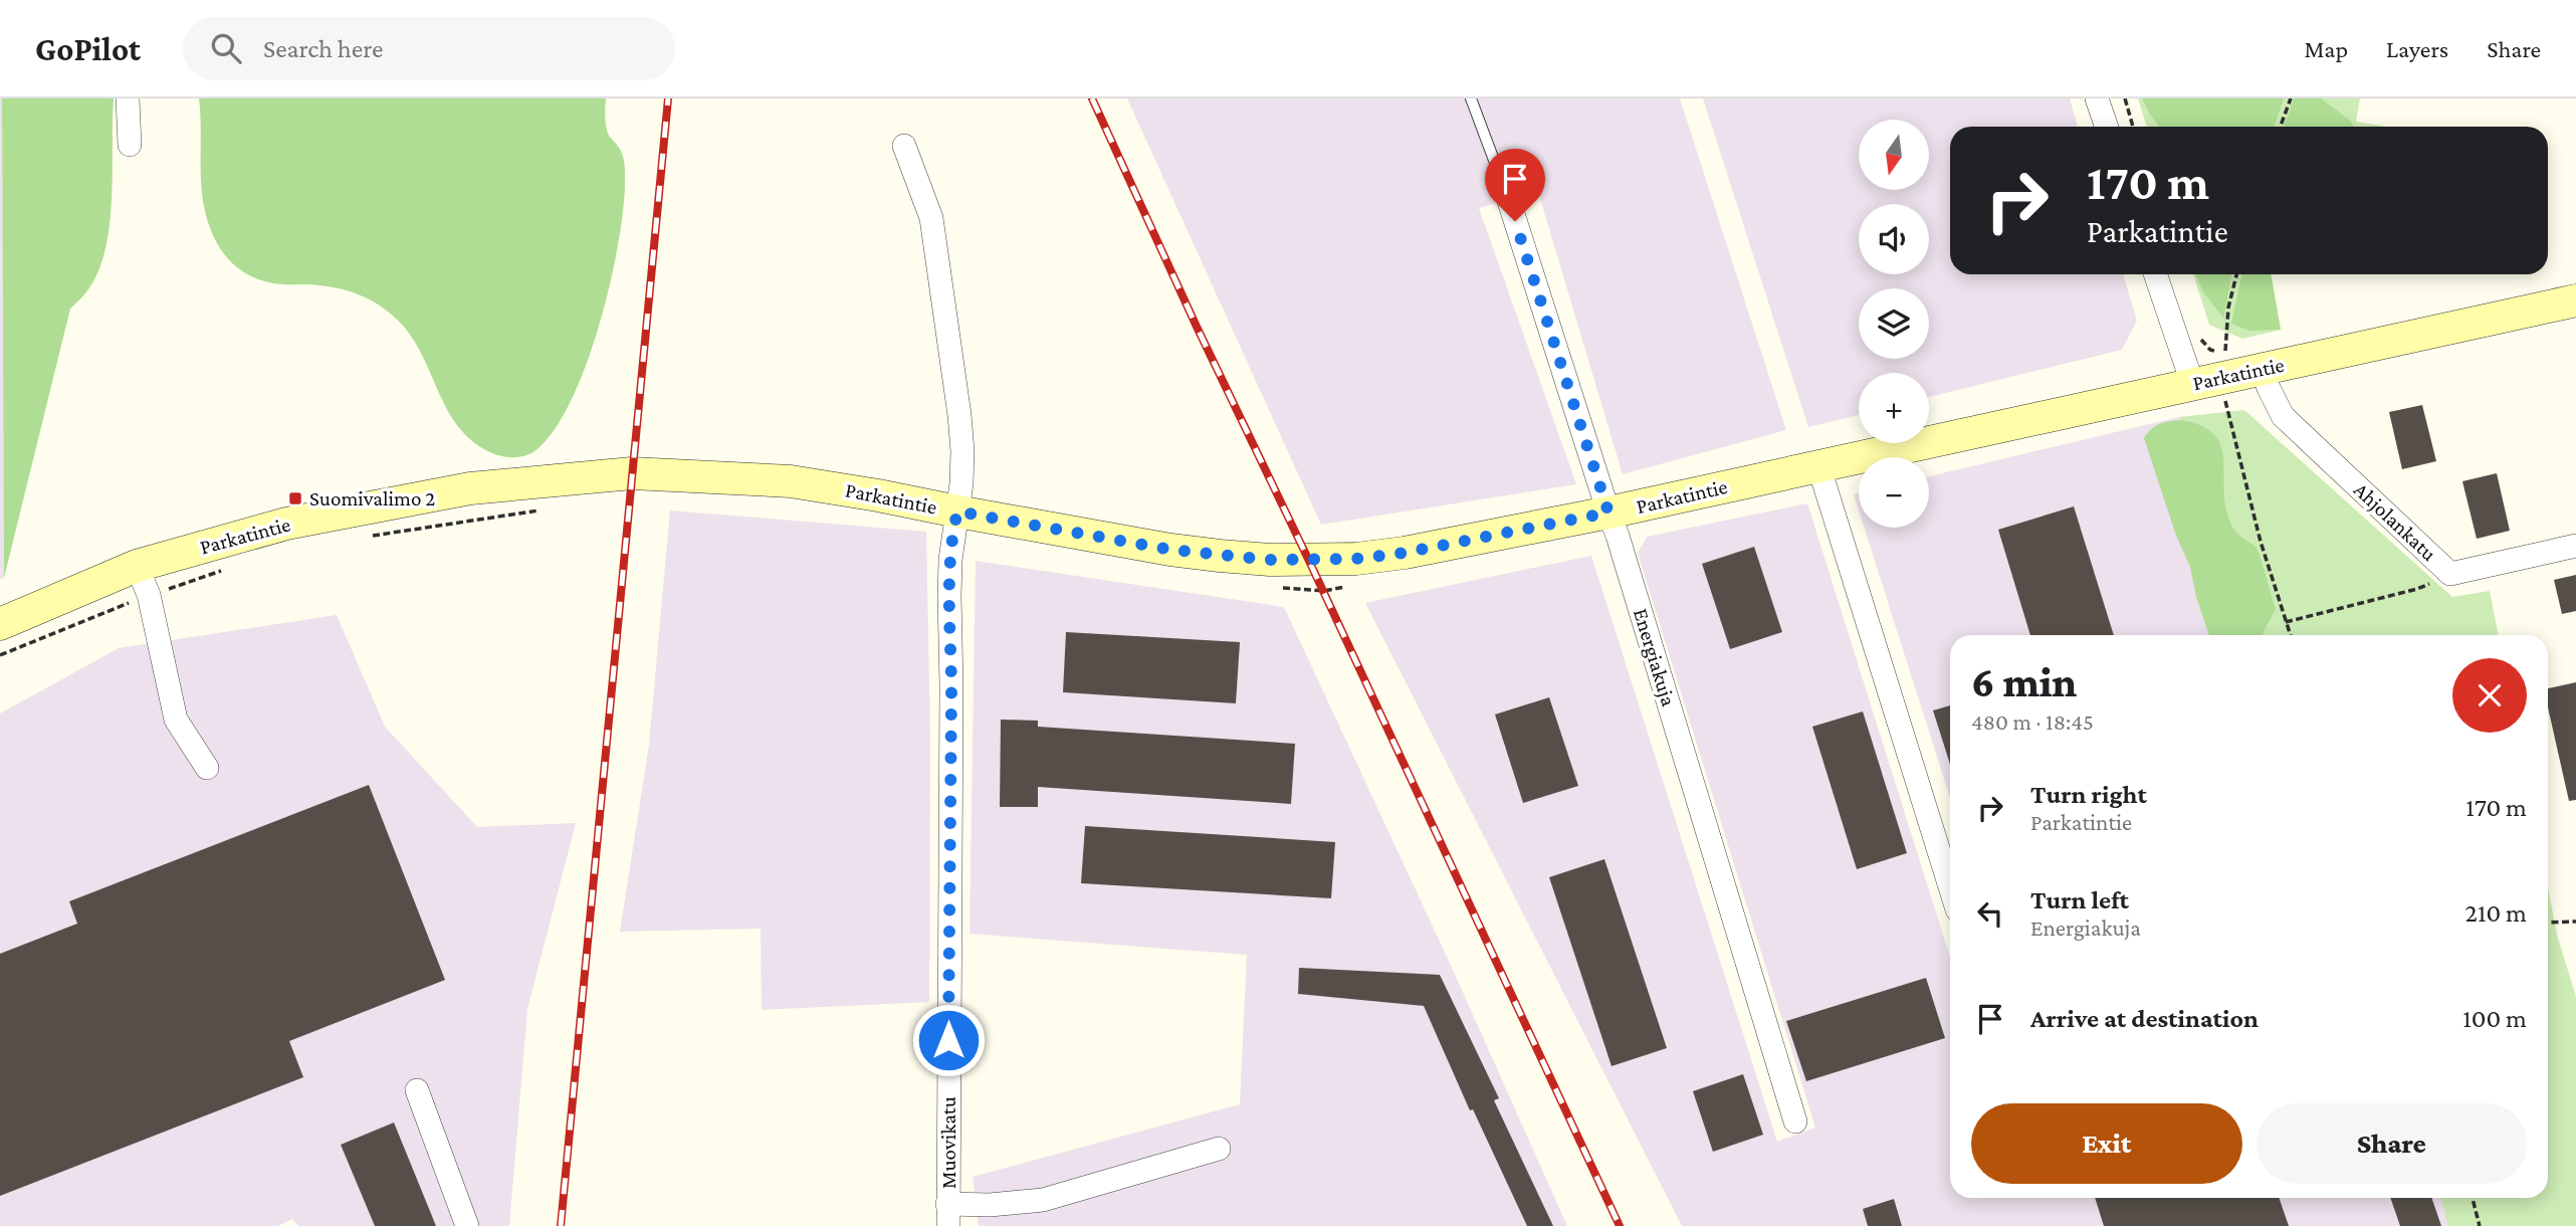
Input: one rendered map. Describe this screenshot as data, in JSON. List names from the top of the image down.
{
  "streets": {
    "street": [
      "Parkatintie",
      "Ahjolankatu",
      "Energiakuja",
      "Muovikatu"
    ]
  },
  "crossings": [
    ["Parkatintie", "Ahjolankatu"],
    ["Parkatintie", "Energiakuja"],
    ["Parkatintie", "Muovikatu"]
  ],
  "places": {
    "transit": ["Suomivalimo 2"]
  },
  "north": "bottom",
  "page": {
    "header": "GoPilot",
    "search": "Search here",
    "nav": ["Map", "Layers", "Share"],
    "map_buttons": ["+", "−"],
    "turn": ["170 m", "Parkatintie"],
    "heading": ["6 min", "480 m · 18:45"],
    "list": [
      {
        "name": "Turn right",
        "note": "Parkatintie",
        "value": "170 m"
      },
      {
        "name": "Turn left",
        "note": "Energiakuja",
        "value": "210 m"
      },
      {
        "name": "Arrive at destination",
        "value": "100 m"
      }
    ],
    "buttons": ["Exit", "Share"]
  }
}
